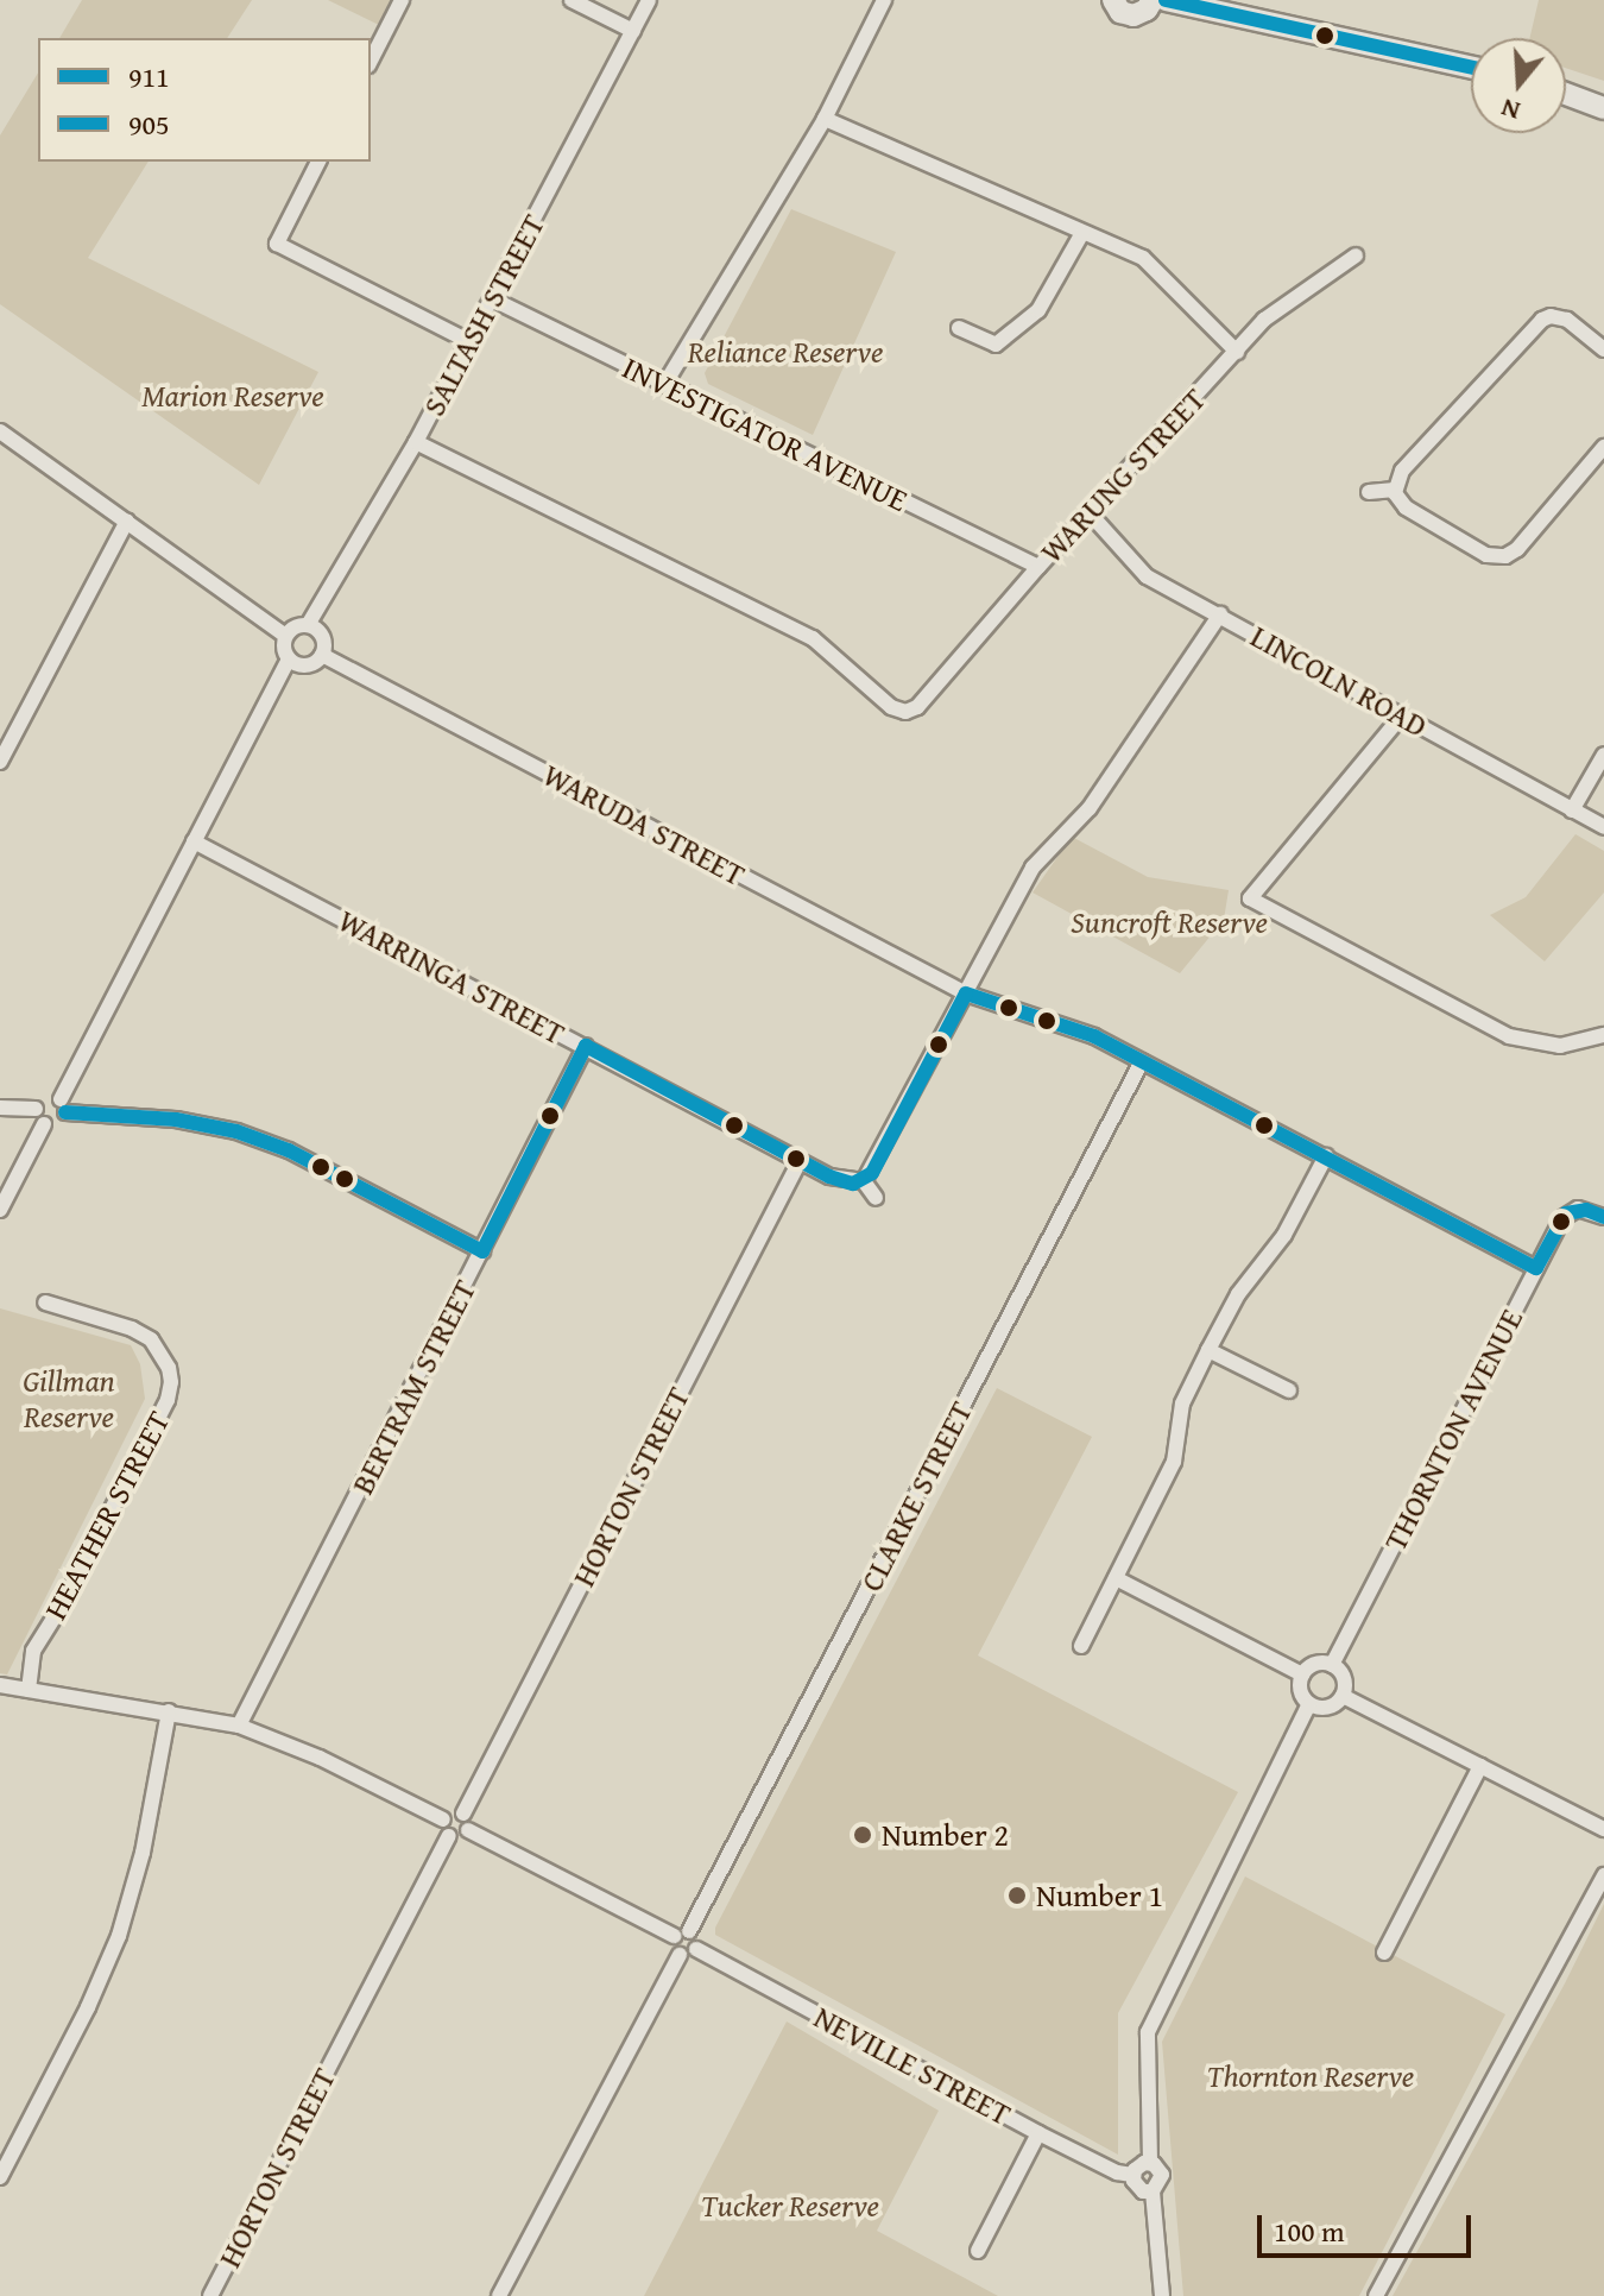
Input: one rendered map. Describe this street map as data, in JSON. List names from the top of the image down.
{
  "streets": {
    "street": [
      "SALTASH STREET",
      "INVESTIGATOR AVENUE",
      "WARUNG STREET",
      "LINCOLN ROAD",
      "WARUDA STREET",
      "WARRINGA STREET",
      "BERTRAM STREET",
      "THORNTON AVENUE",
      "HORTON STREET",
      "CLARKE STREET",
      "HEATHER STREET",
      "NEVILLE STREET"
    ]
  },
  "crossings": [
    ["SALTASH STREET", "INVESTIGATOR AVENUE"],
    ["SALTASH STREET", "WARUNG STREET"],
    ["SALTASH STREET", "WARUDA STREET"],
    ["INVESTIGATOR AVENUE", "WARUNG STREET"],
    ["WARUNG STREET", "LINCOLN ROAD"],
    ["WARUDA STREET", "THORNTON AVENUE"],
    ["WARUDA STREET", "CLARKE STREET"],
    ["WARRINGA STREET", "BERTRAM STREET"],
    ["WARRINGA STREET", "HORTON STREET"],
    ["CLARKE STREET", "NEVILLE STREET"]
  ],
  "parks": [
    "Reliance Reserve",
    "Marion Reserve",
    "Suncroft Reserve",
    "Gillman Reserve",
    "Thornton Reserve",
    "Tucker Reserve"
  ],
  "places": ["Number 2", "Number 1"],
  "lines": ["transit line 905", "transit line 911"],
  "legend": ["911", "905"],
  "scale_bar": "100 m",
  "north": "bottom"
}
